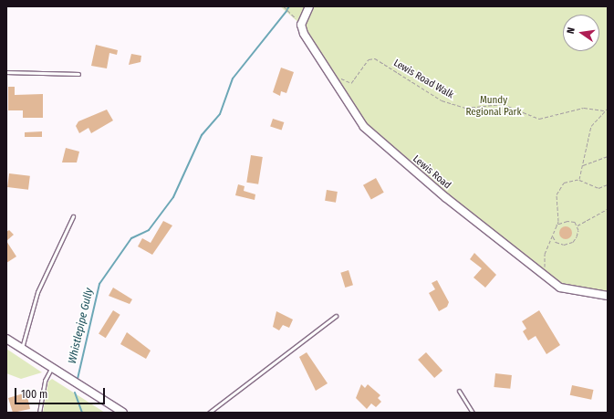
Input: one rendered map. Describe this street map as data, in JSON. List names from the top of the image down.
{
  "streets": {
    "street": ["Lewis Road"],
    "path": ["Lewis Road Walk"]
  },
  "water": ["Whistlepipe Gully"],
  "parks": ["Mundy Regional Park"],
  "scale_bar": "100 m",
  "north": "left"
}
